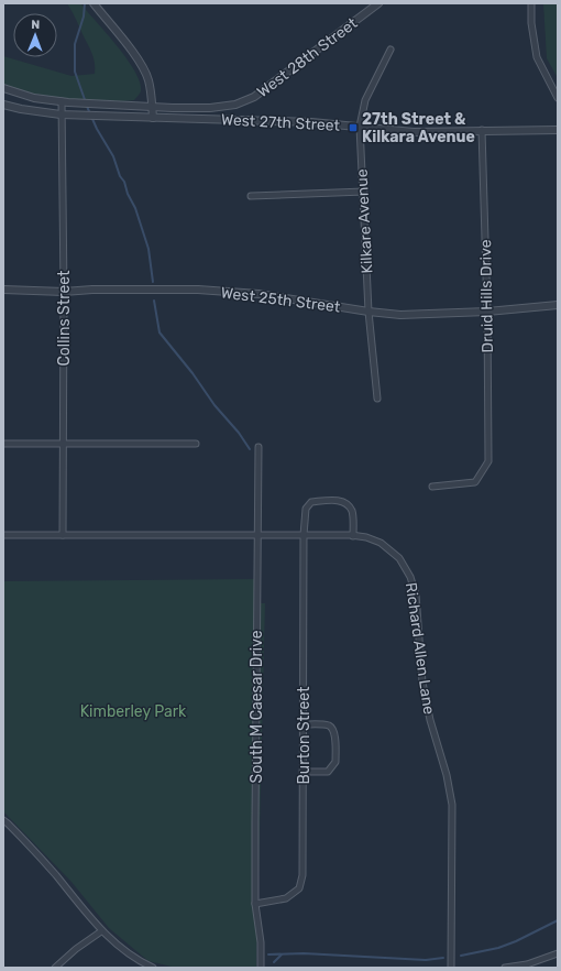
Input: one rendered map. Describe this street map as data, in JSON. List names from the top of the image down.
{
  "streets": {
    "street": [
      "West 28th Street",
      "West 27th Street",
      "Kilkare Avenue",
      "Druid Hills Drive",
      "West 25th Street",
      "Collins Street",
      "Richard Allen Lane",
      "South M Caesar Drive",
      "Burton Street"
    ]
  },
  "crossings": [
    ["West 27th Street", "Kilkare Avenue"],
    ["West 27th Street", "Druid Hills Drive"],
    ["West 27th Street", "Collins Street"],
    ["Kilkare Avenue", "West 25th Street"],
    ["Druid Hills Drive", "West 25th Street"],
    ["West 25th Street", "Collins Street"],
    ["Collins Street", "Richard Allen Lane"],
    ["Richard Allen Lane", "South M Caesar Drive"],
    ["Richard Allen Lane", "Burton Street"],
    ["South M Caesar Drive", "Burton Street"]
  ],
  "parks": ["Kimberley Park"],
  "places": {
    "transit": ["27th Street & Kilkara Avenue"]
  },
  "north": "top"
}
